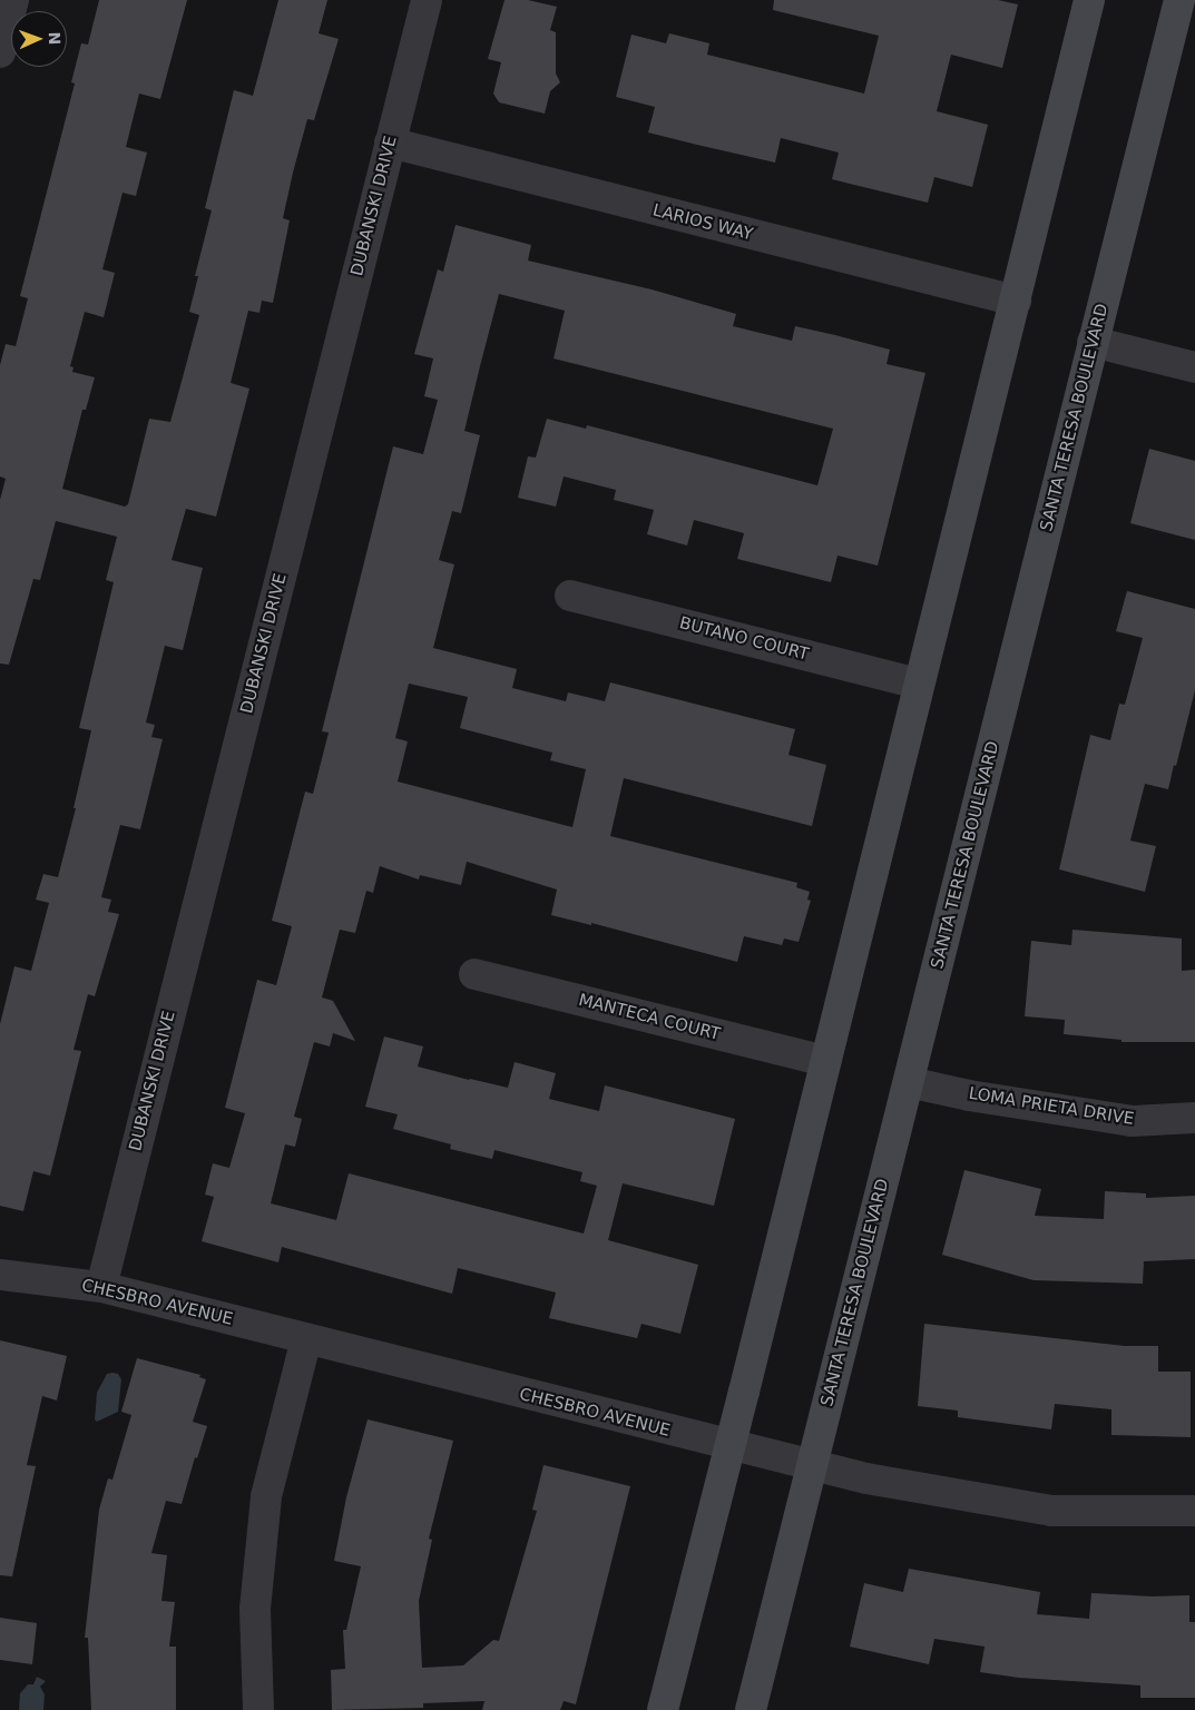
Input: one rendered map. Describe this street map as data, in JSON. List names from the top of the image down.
{
  "streets": {
    "main road": ["SANTA TERESA BOULEVARD"],
    "street": [
      "DUBANSKI DRIVE",
      "LARIOS WAY",
      "BUTANO COURT",
      "MANTECA COURT",
      "LOMA PRIETA DRIVE",
      "CHESBRO AVENUE"
    ]
  },
  "crossings": [
    ["DUBANSKI DRIVE", "LARIOS WAY"],
    ["DUBANSKI DRIVE", "CHESBRO AVENUE"],
    ["SANTA TERESA BOULEVARD", "LOMA PRIETA DRIVE"],
    ["SANTA TERESA BOULEVARD", "CHESBRO AVENUE"]
  ],
  "north": "right"
}
